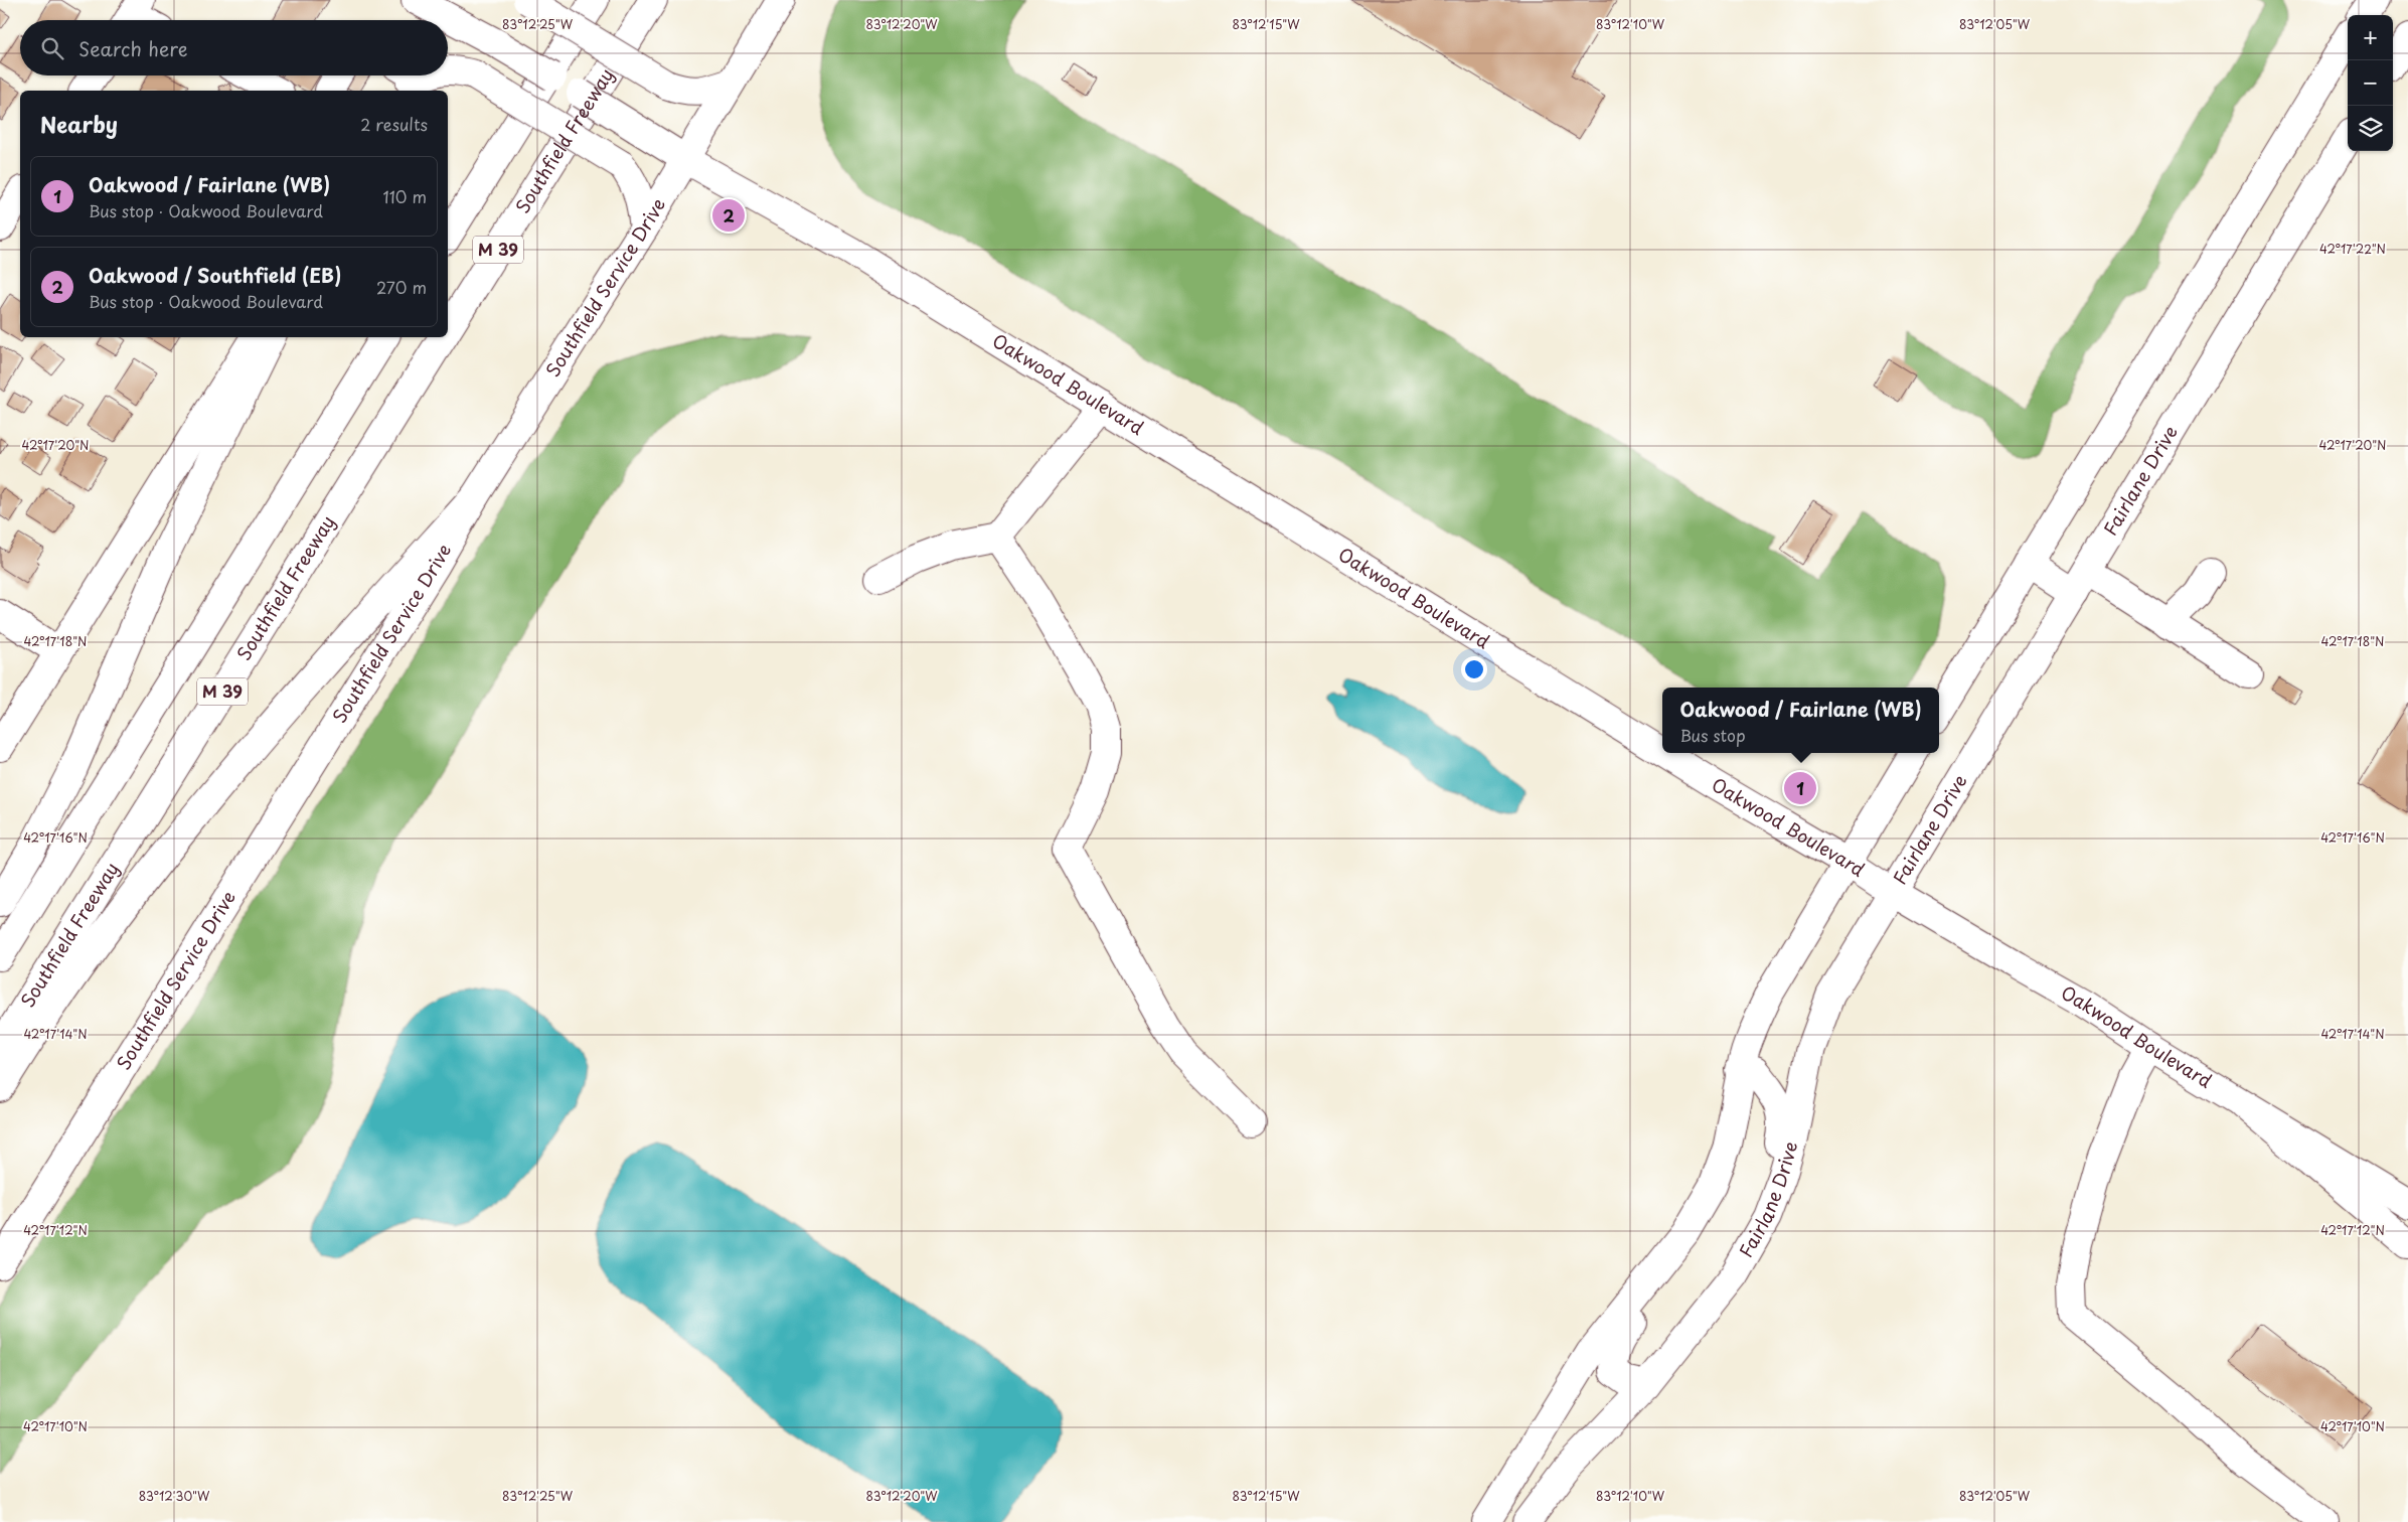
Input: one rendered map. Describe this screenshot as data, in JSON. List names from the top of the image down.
{
  "streets": {
    "main road": [
      "Southfield Freeway",
      "M 39",
      "Southfield Service Drive",
      "Oakwood Boulevard",
      "Fairlane Drive"
    ]
  },
  "crossings": [
    ["Southfield Service Drive", "Oakwood Boulevard"],
    ["Oakwood Boulevard", "Fairlane Drive"]
  ],
  "page": {
    "map_buttons": ["+", "−"],
    "search": "Search here",
    "heading": ["Nearby", "2 results"],
    "list": [
      {
        "mark": "1",
        "name": "Oakwood / Fairlane (WB)",
        "note": "Bus stop · Oakwood Boulevard",
        "value": "110 m"
      },
      {
        "mark": "2",
        "name": "Oakwood / Southfield (EB)",
        "note": "Bus stop · Oakwood Boulevard",
        "value": "270 m"
      }
    ],
    "pins": ["2", "1"],
    "popup": ["Oakwood / Fairlane (WB)", "Bus stop"]
  },
  "coordinates": [
    "83°12'25\"W",
    "83°12'20\"W",
    "83°12'15\"W",
    "83°12'10\"W",
    "83°12'05\"W",
    "42°17'22\"N",
    "42°17'20\"N",
    "42°17'18\"N",
    "42°17'16\"N",
    "42°17'14\"N",
    "42°17'12\"N",
    "42°17'10\"N",
    "83°12'30\"W"
  ]
}
